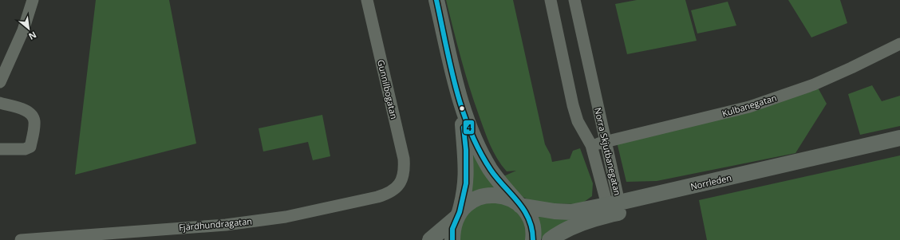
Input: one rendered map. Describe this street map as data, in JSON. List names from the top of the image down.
{
  "streets": {
    "main road": ["Norrleden"],
    "street": [
      "Gunnilbogatan",
      "Kulbanegatan",
      "Norra Skjutbanegatan",
      "Fjärdhundragatan"
    ]
  },
  "crossings": [
    ["Gunnilbogatan", "Fjärdhundragatan"],
    ["Kulbanegatan", "Norra Skjutbanegatan"],
    ["Norra Skjutbanegatan", "Norrleden"]
  ],
  "lines": ["transit line 4"],
  "north": "bottom right"
}
